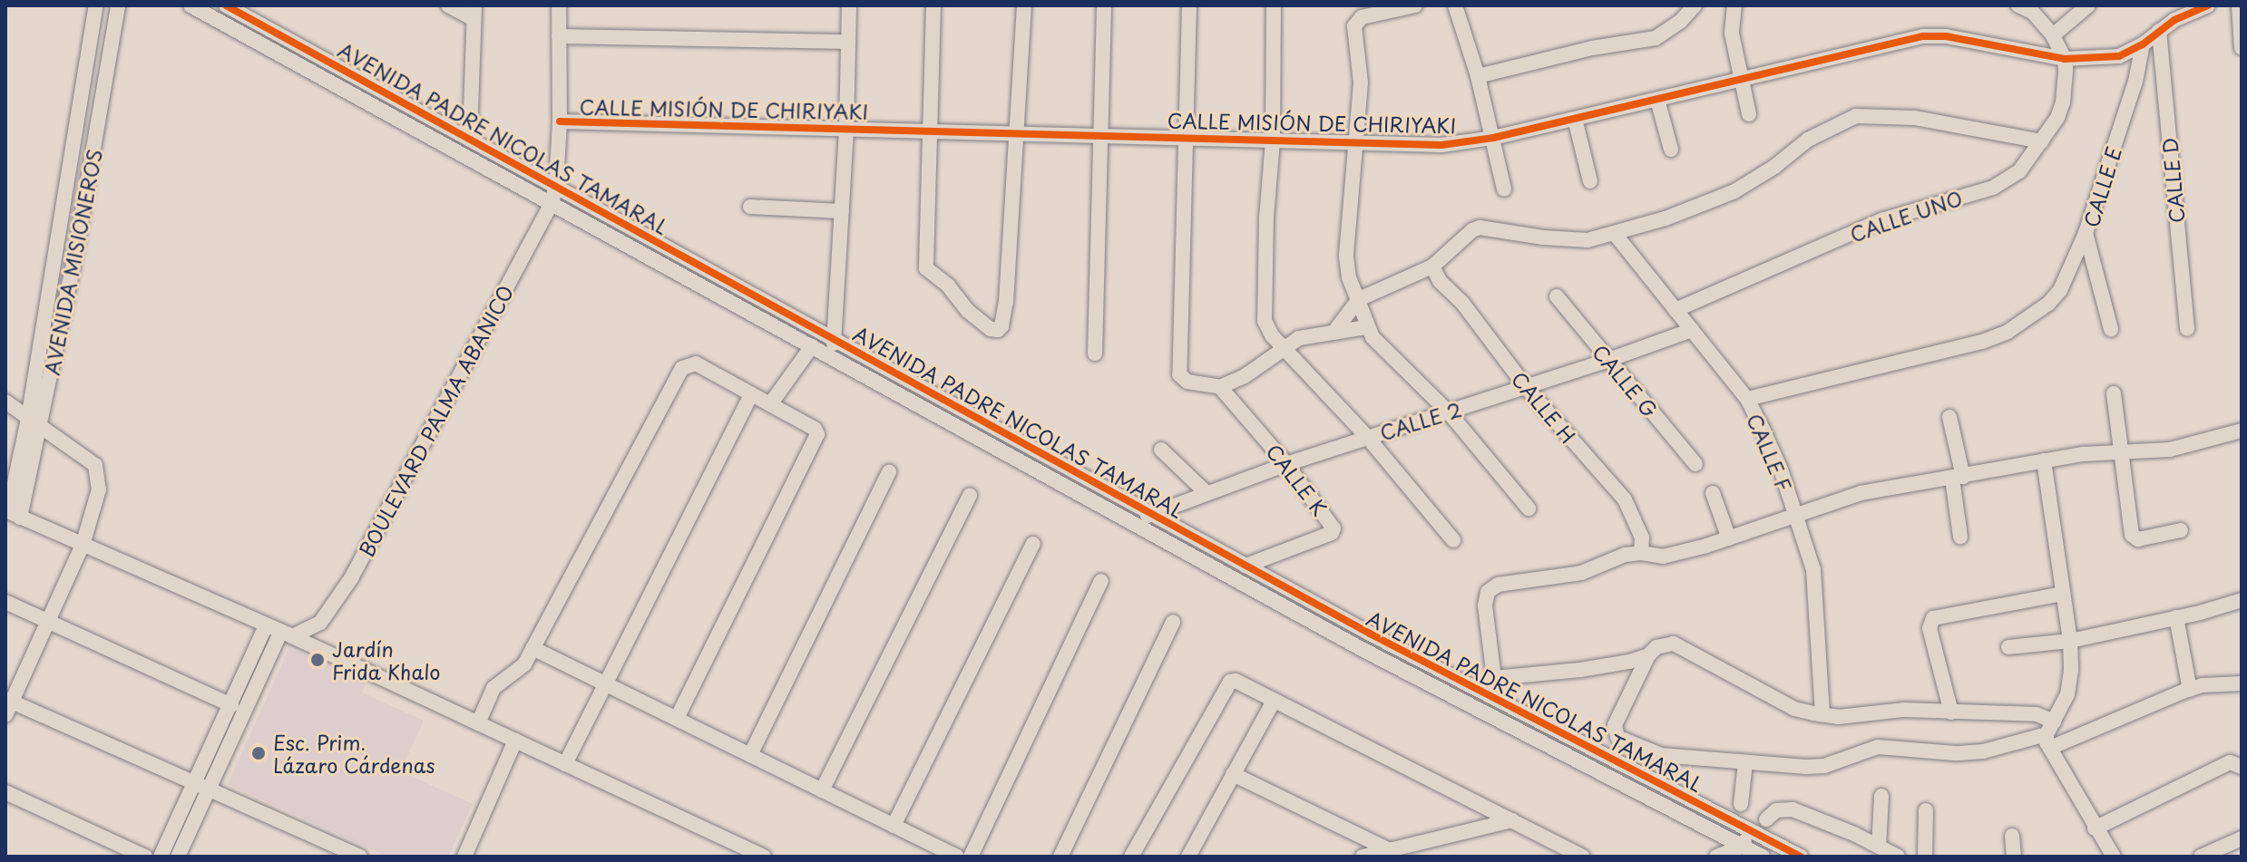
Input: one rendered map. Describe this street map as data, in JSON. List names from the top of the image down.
{
  "streets": {
    "street": [
      "CALLE MISIÓN DE CHIRIYAKI",
      "AVENIDA PADRE NICOLAS TAMARAL",
      "CALLE D",
      "CALLE E",
      "CALLE UNO",
      "AVENIDA MISIONEROS",
      "CALLE G",
      "CALLE H",
      "BOULEVARD PALMA ABANICO",
      "CALLE 2",
      "CALLE F",
      "CALLE K"
    ]
  },
  "crossings": [
    ["CALLE MISIÓN DE CHIRIYAKI", "CALLE D"],
    ["CALLE MISIÓN DE CHIRIYAKI", "CALLE E"],
    ["CALLE MISIÓN DE CHIRIYAKI", "CALLE UNO"],
    ["CALLE MISIÓN DE CHIRIYAKI", "BOULEVARD PALMA ABANICO"],
    ["AVENIDA PADRE NICOLAS TAMARAL", "BOULEVARD PALMA ABANICO"],
    ["AVENIDA PADRE NICOLAS TAMARAL", "CALLE 2"],
    ["AVENIDA PADRE NICOLAS TAMARAL", "CALLE K"],
    ["CALLE UNO", "CALLE F"],
    ["CALLE G", "CALLE 2"],
    ["CALLE H", "CALLE 2"],
    ["CALLE 2", "CALLE F"],
    ["CALLE 2", "CALLE K"]
  ],
  "places": ["Jardín Frida Khalo", "Esc. Prim. Lázaro Cárdenas"]
}
